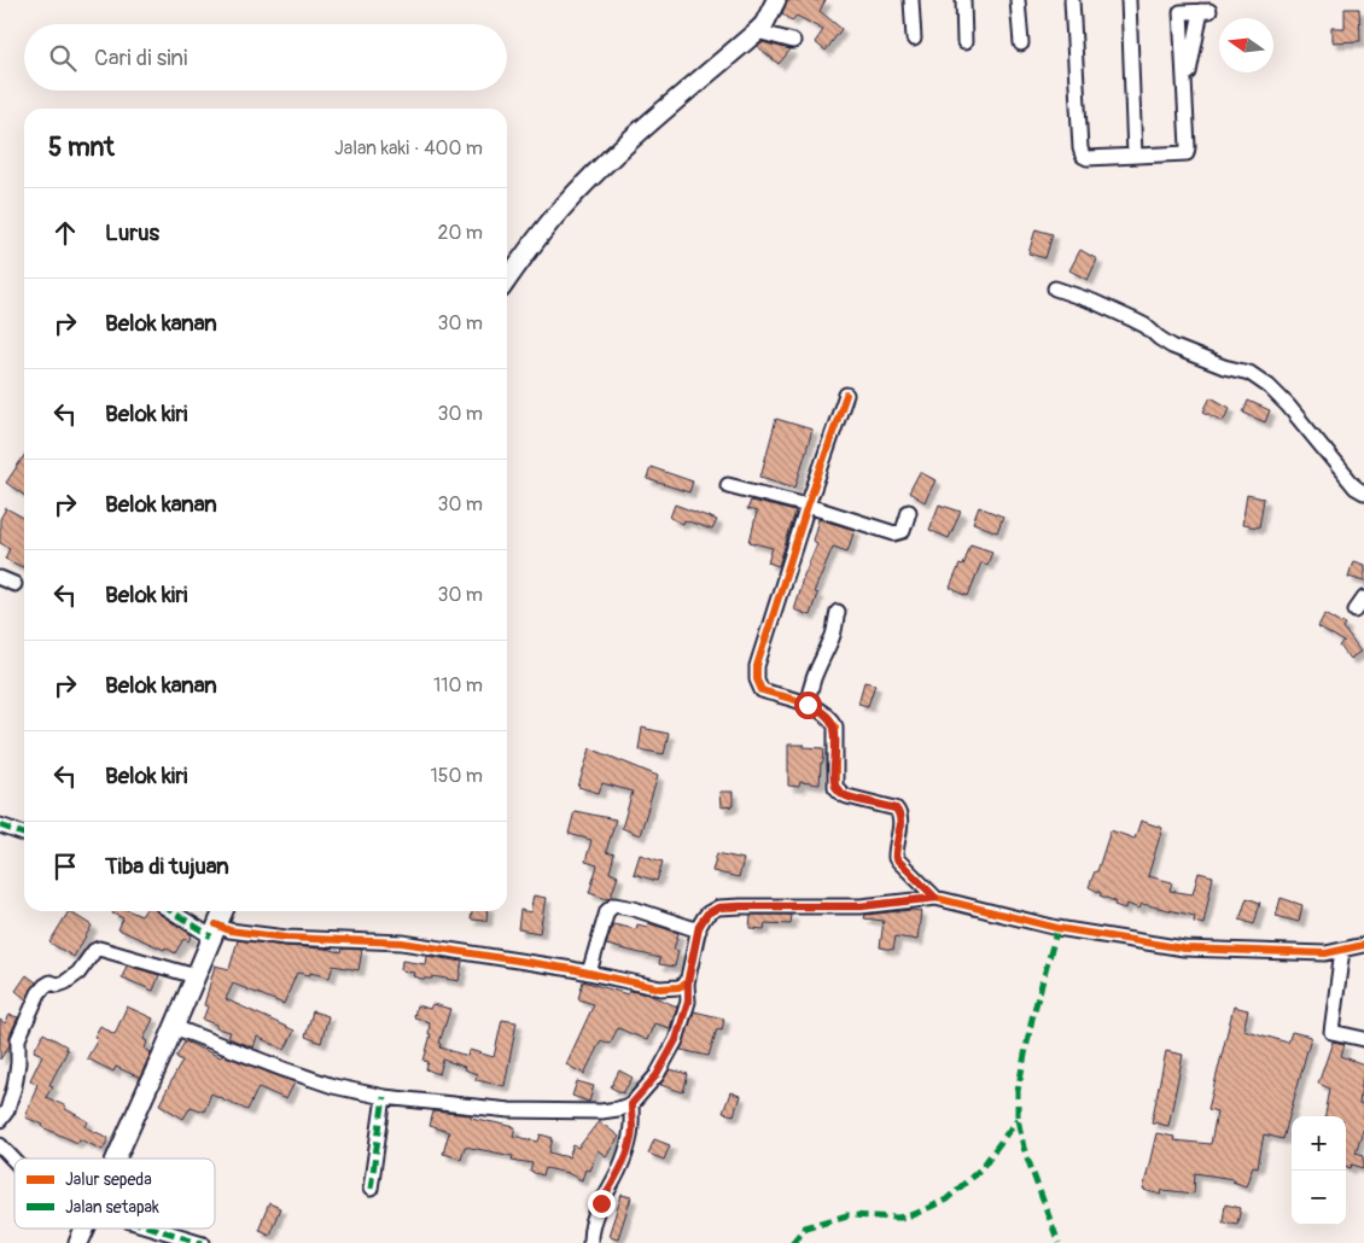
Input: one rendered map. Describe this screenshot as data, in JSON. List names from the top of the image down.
{
  "legend": ["Jalur sepeda", "Jalan setapak"],
  "north": "left",
  "page": {
    "search": "Cari di sini",
    "heading": ["5 mnt", "Jalan kaki · 400 m"],
    "list": [
      ["Lurus", "20 m"],
      ["Belok kanan", "30 m"],
      ["Belok kiri", "30 m"],
      ["Belok kanan", "30 m"],
      ["Belok kiri", "30 m"],
      ["Belok kanan", "110 m"],
      ["Belok kiri", "150 m"],
      "Tiba di tujuan"
    ],
    "map_buttons": ["+", "−"]
  }
}
